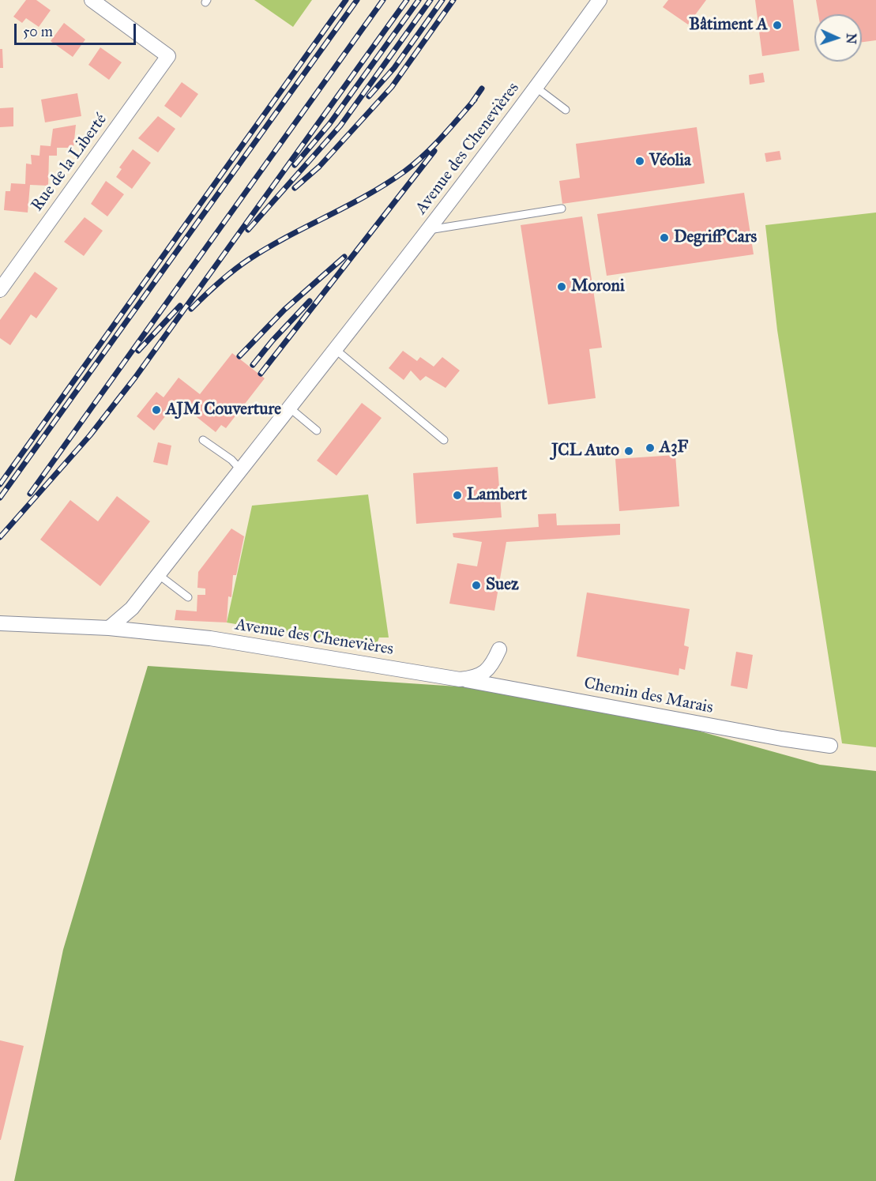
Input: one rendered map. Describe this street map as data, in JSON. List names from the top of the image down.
{
  "streets": {
    "street": ["Avenue des Chenevières", "Rue de la Liberté", "Chemin des Marais"]
  },
  "crossings": [
    ["Avenue des Chenevières", "Chemin des Marais"]
  ],
  "places": [
    "Bâtiment A",
    "Véolia",
    "Degriff'Cars",
    "Moroni",
    "AJM Couverture",
    "A3F",
    "JCL Auto",
    "Lambert",
    "Suez"
  ],
  "scale_bar": "50 m",
  "north": "right"
}
